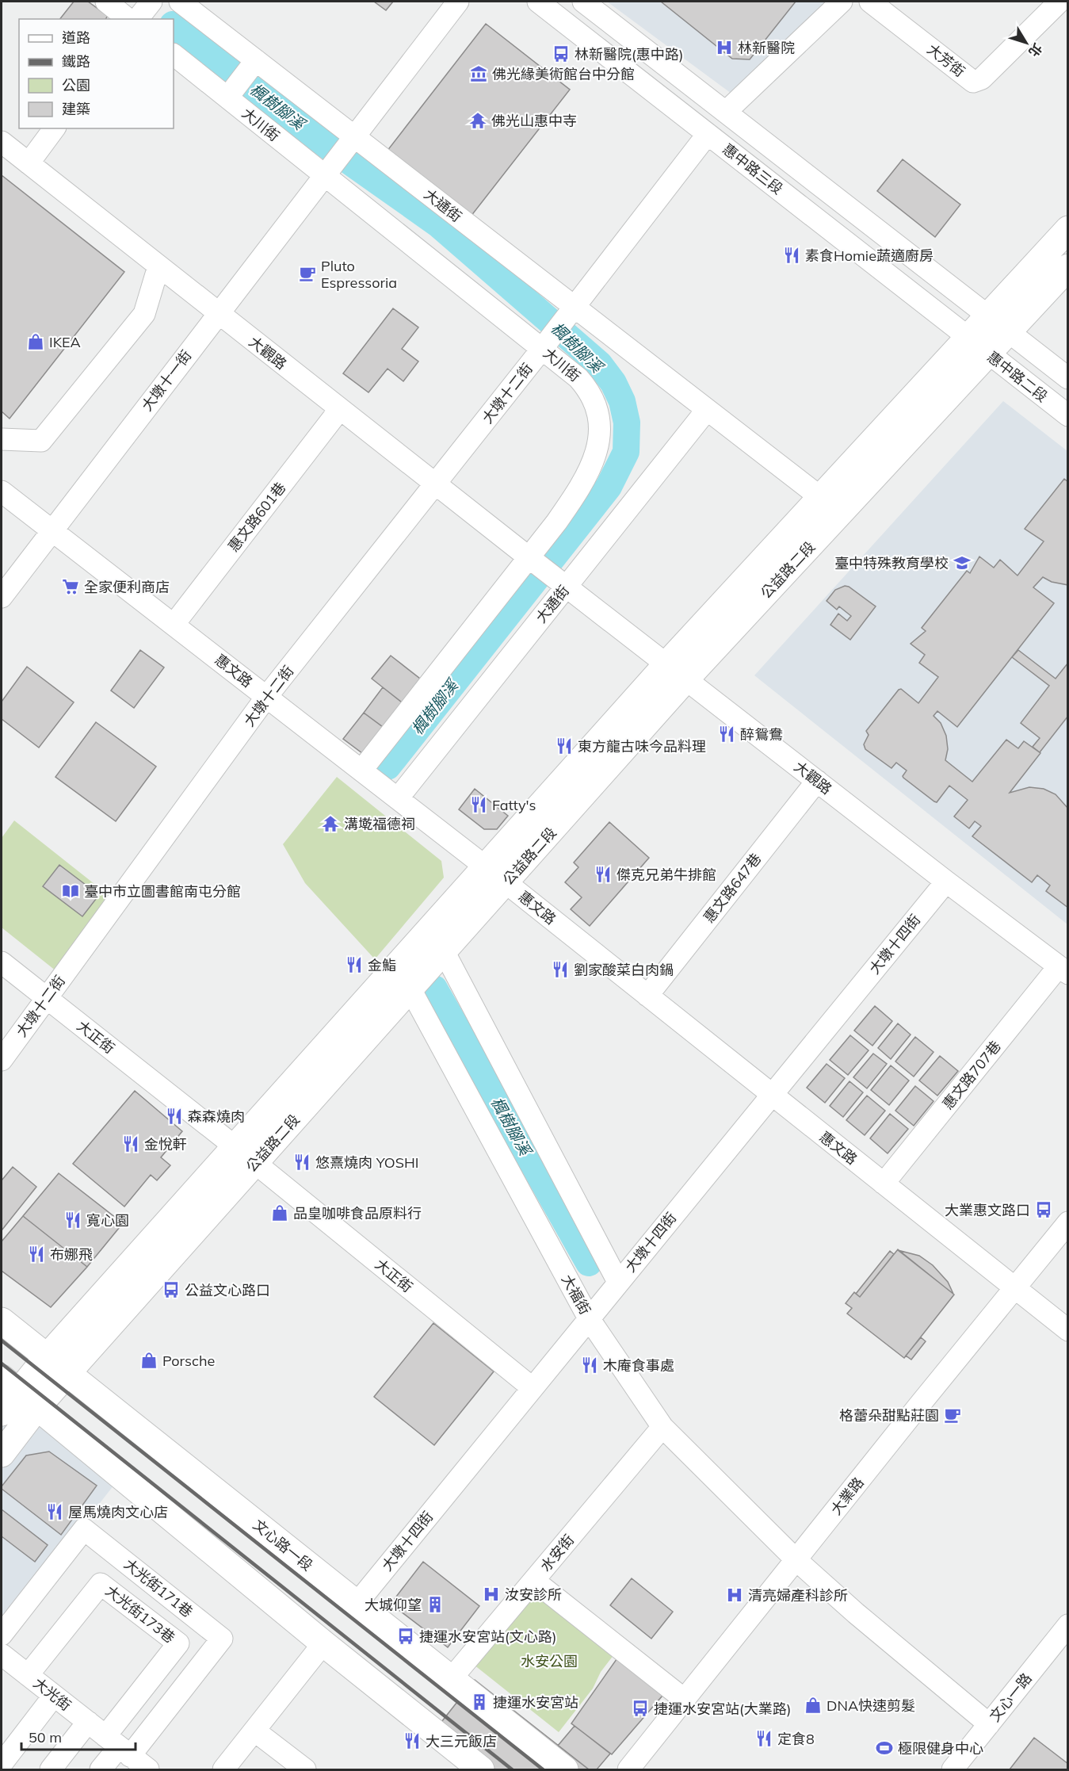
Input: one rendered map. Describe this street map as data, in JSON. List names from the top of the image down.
{
  "streets": {
    "main road": ["公益路二段", "文心路一段"],
    "street": [
      "大芳街",
      "大川街",
      "惠中路三段",
      "大通街",
      "大觀路",
      "惠中路二段",
      "大墩十一街",
      "大墩十二街",
      "惠文路601巷",
      "惠文路",
      "惠文路647巷",
      "大墩十四街",
      "大正街",
      "惠文路707巷",
      "大福街",
      "大業路",
      "水安街",
      "大光街171巷",
      "大光街173巷",
      "大光街",
      "文心一路"
    ]
  },
  "crossings": [
    ["大川街", "大觀路"],
    ["大川街", "大墩十一街"],
    ["大川街", "大墩十二街"],
    ["大川街", "惠文路"],
    ["惠中路三段", "惠中路二段"],
    ["惠中路三段", "公益路二段"],
    ["大通街", "大觀路"],
    ["大通街", "大墩十一街"],
    ["大通街", "大墩十二街"],
    ["大通街", "公益路二段"],
    ["大通街", "惠文路"],
    ["大觀路", "大墩十一街"],
    ["大觀路", "大墩十二街"],
    ["大觀路", "惠文路601巷"],
    ["大觀路", "公益路二段"],
    ["大觀路", "惠文路647巷"],
    ["大觀路", "大墩十四街"],
    ["大觀路", "惠文路707巷"],
    ["惠中路二段", "公益路二段"],
    ["大墩十一街", "惠文路"],
    ["大墩十二街", "惠文路"],
    ["大墩十二街", "大正街"],
    ["惠文路601巷", "惠文路"],
    ["公益路二段", "惠文路"],
    ["公益路二段", "大正街"],
    ["公益路二段", "大福街"],
    ["公益路二段", "文心路一段"],
    ["惠文路", "惠文路647巷"],
    ["惠文路", "大墩十四街"],
    ["惠文路", "惠文路707巷"],
    ["惠文路", "大業路"],
    ["大墩十四街", "大正街"],
    ["大墩十四街", "大福街"],
    ["大墩十四街", "文心路一段"],
    ["大福街", "大業路"],
    ["大福街", "水安街"],
    ["大福街", "文心一路"],
    ["文心路一段", "水安街"],
    ["大光街171巷", "大光街173巷"],
    ["大光街171巷", "大光街"],
    ["大光街173巷", "大光街"]
  ],
  "water": ["楓樹腳溪"],
  "parks": ["水安公園"],
  "places": {
    "hospital": ["林新醫院", "汝安診所", "清亮婦產科診所"],
    "bus stop": [
      "林新醫院(惠中路)",
      "大業惠文路口",
      "公益文心路口",
      "捷運水安宮站(文心路)",
      "捷運水安宮站(大業路)"
    ],
    "museum": ["佛光緣美術館台中分館"],
    "temple": ["佛光山惠中寺", "溝墘福德祠"],
    "restaurant": [
      "素食Homie蔬適廚房",
      "醉鴛鴦",
      "東方龍古味今品料理",
      "Fatty's",
      "傑克兄弟牛排館",
      "金鮨",
      "劉家酸菜白肉鍋",
      "森森燒肉",
      "金悅軒",
      "悠熹燒肉 YOSHI",
      "寬心園",
      "布娜飛",
      "木庵食事處",
      "屋馬燒肉文心店",
      "定食8",
      "大三元飯店"
    ],
    "cafe": ["Pluto Espressoria", "格蕾朵甜點莊園"],
    "shop": [
      "IKEA",
      "品皇咖啡食品原料行",
      "Porsche",
      "DNA快速剪髮"
    ],
    "school or university": ["臺中特殊教育學校"],
    "supermarket": ["全家便利商店"],
    "library": ["臺中市立圖書館南屯分館"],
    "building": ["大城仰望", "捷運水安宮站"],
    "sports": ["極限健身中心"]
  },
  "legend": [
    "道路",
    "鐵路",
    "公園",
    "建築"
  ],
  "scale_bar": "50 m",
  "north": "bottom right"
}
